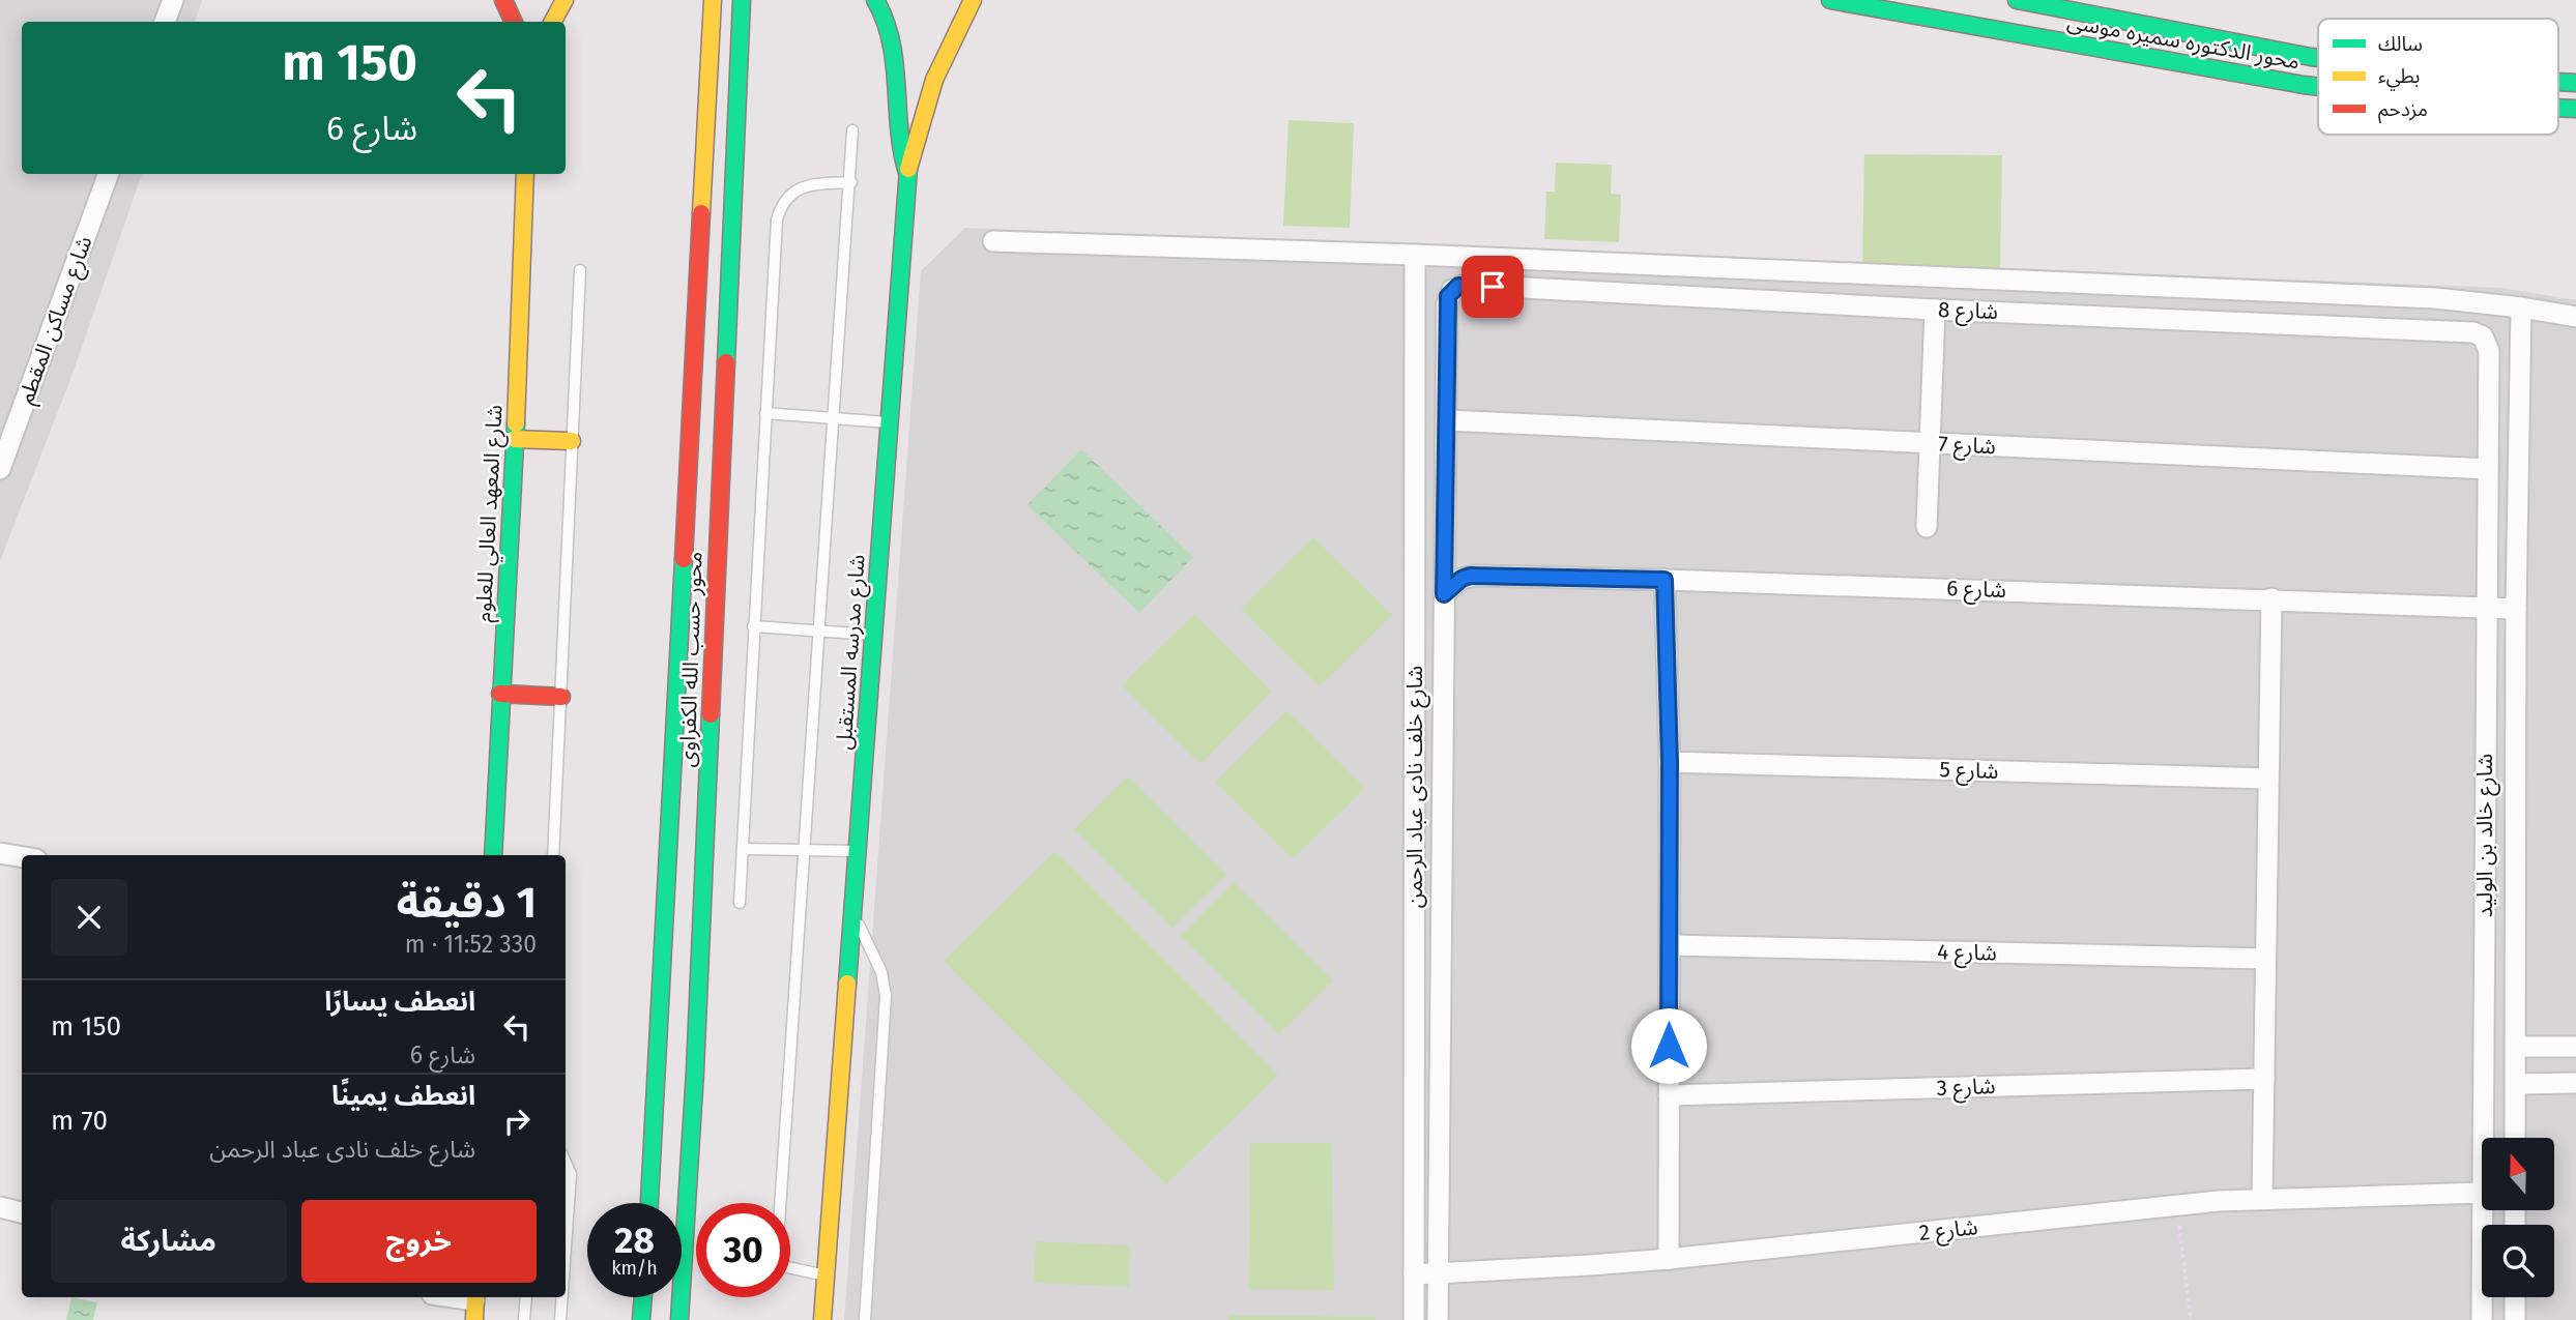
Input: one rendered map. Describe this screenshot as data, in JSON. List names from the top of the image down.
{
  "streets": {
    "main road": [
      "محور الدكتوره سميره موسى",
      "شارع المعهد العالي للعلوم",
      "شارع مدرسه المستقبل",
      "محور حسب الله الكفراوى"
    ],
    "street": [
      "شارع 8",
      "شارع مساكن المقطم",
      "شارع 7",
      "شارع 6",
      "شارع 5",
      "شارع خلف نادى عباد الرحمن",
      "شارع خالد بن الوليد",
      "شارع 4",
      "شارع 3",
      "شارع 2"
    ]
  },
  "crossings": [
    ["شارع 8", "شارع خلف نادى عباد الرحمن"],
    ["شارع 8", "شارع خالد بن الوليد"],
    ["شارع 7", "شارع خلف نادى عباد الرحمن"],
    ["شارع 7", "شارع خالد بن الوليد"],
    ["شارع 6", "شارع خلف نادى عباد الرحمن"],
    ["شارع 6", "شارع خالد بن الوليد"],
    ["شارع خلف نادى عباد الرحمن", "شارع 2"]
  ],
  "legend": ["سالك", "بطيء", "مزدحم"],
  "north": "top",
  "page": {
    "turn": ["150 m", "شارع 6"],
    "heading": ["1 دقيقة", "330 m · 11:52"],
    "list": [
      {
        "name": "انعطف يسارًا",
        "note": "شارع 6",
        "value": "150 m"
      },
      {
        "name": "انعطف يمينًا",
        "note": "شارع خلف نادى عباد الرحمن",
        "value": "70 m"
      }
    ],
    "buttons": ["خروج", "مشاركة"],
    "speed": "28 km/h",
    "limit": "30"
  }
}
